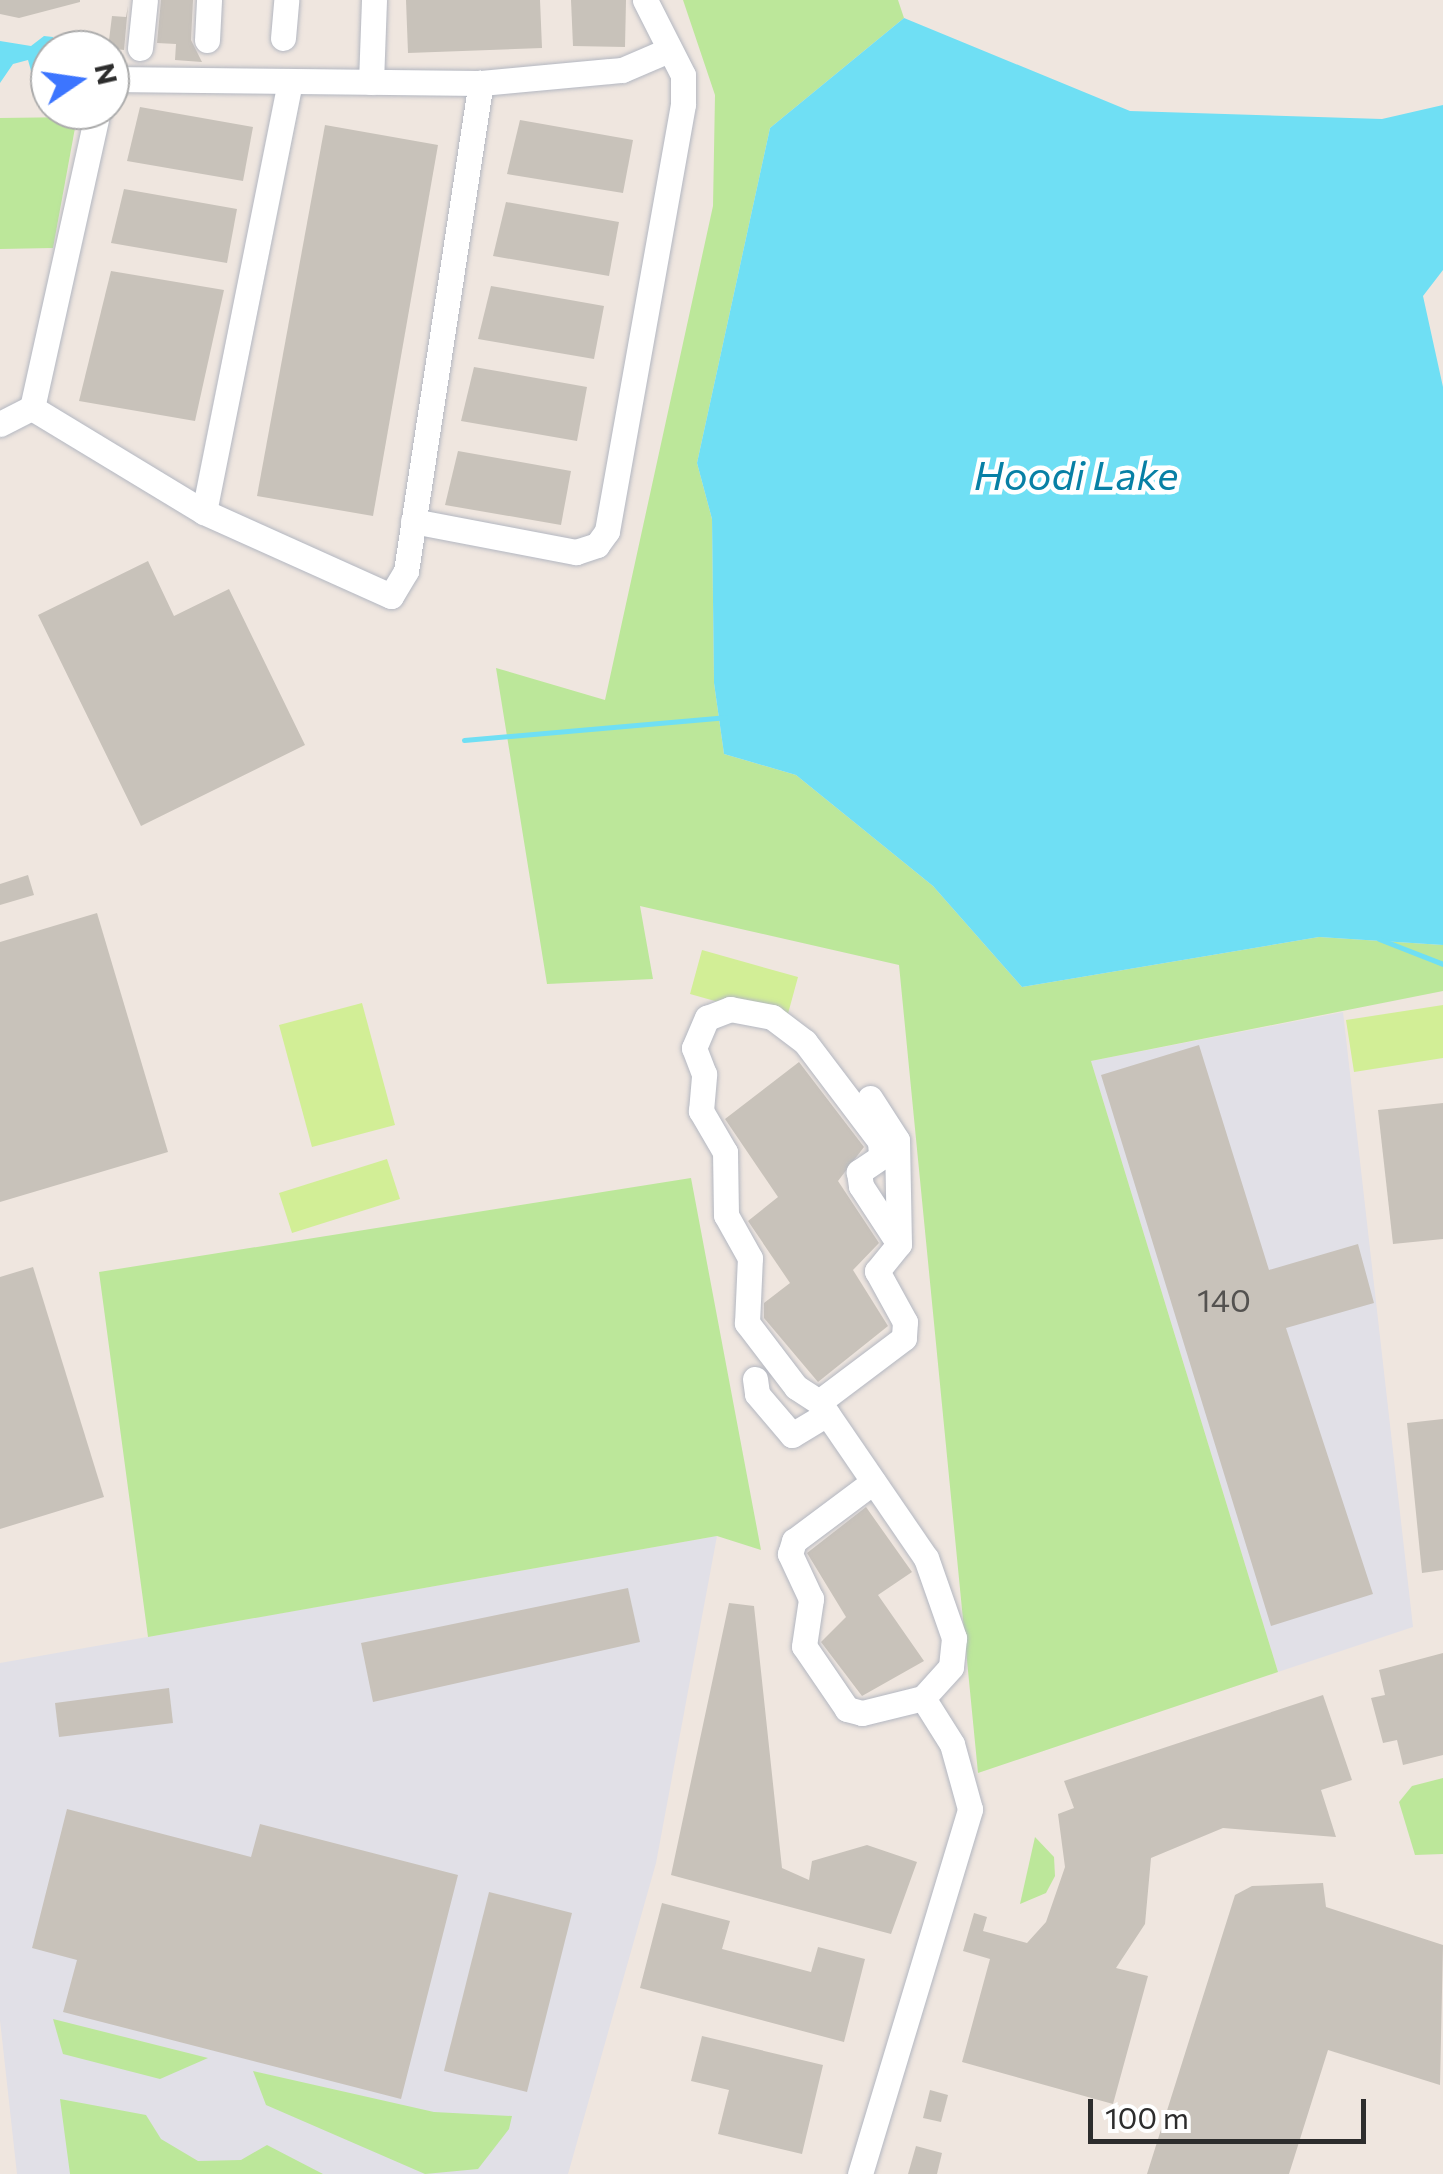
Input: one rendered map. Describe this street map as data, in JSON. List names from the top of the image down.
{
  "water": ["Hoodi Lake"],
  "house_numbers": ["140"],
  "scale_bar": "100 m",
  "north": "right"
}
